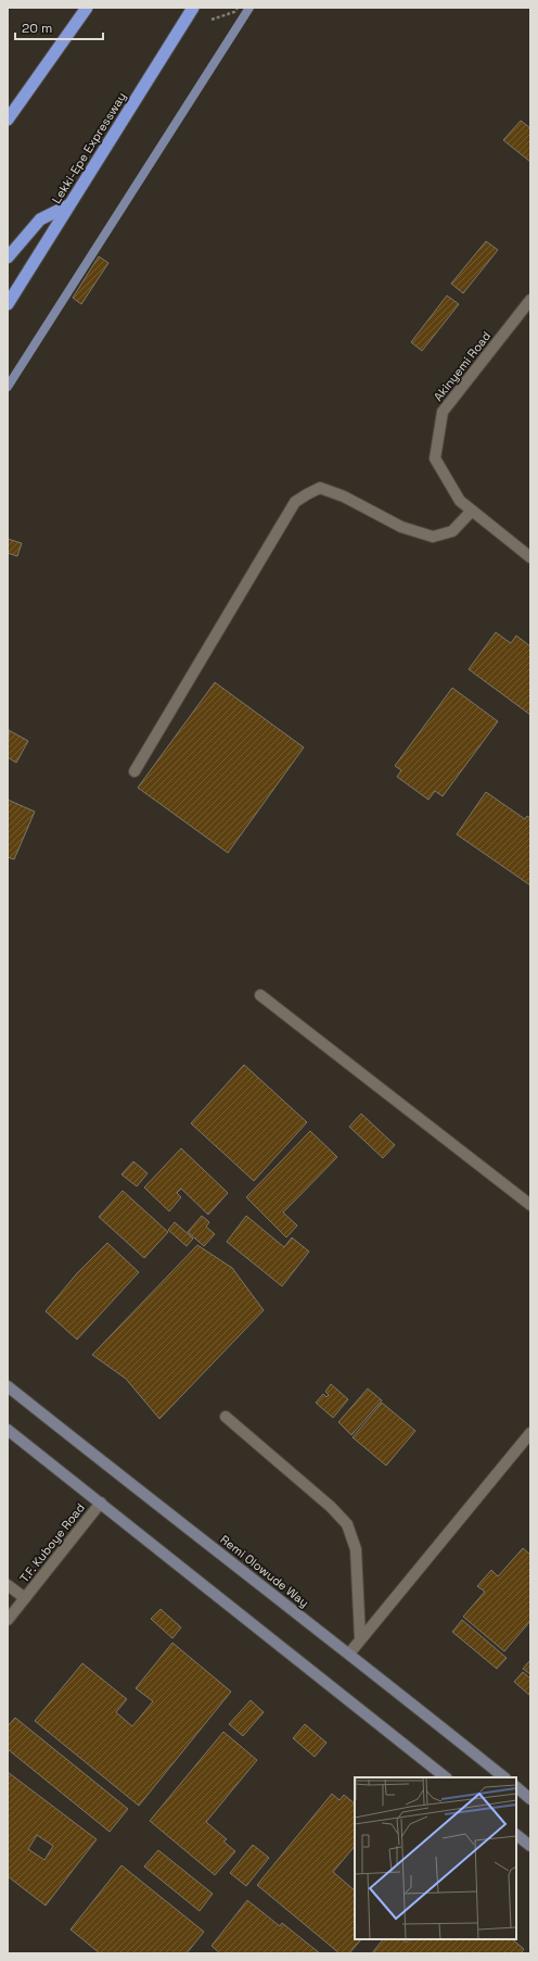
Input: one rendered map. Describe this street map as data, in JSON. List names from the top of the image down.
{
  "streets": {
    "highway": ["Lekki-Epe Expressway"],
    "main road": ["Remi Olowude Way"],
    "street": ["Akinyemi Road", "T.F. Kuboye Road"]
  },
  "scale_bar": "20 m"
}
